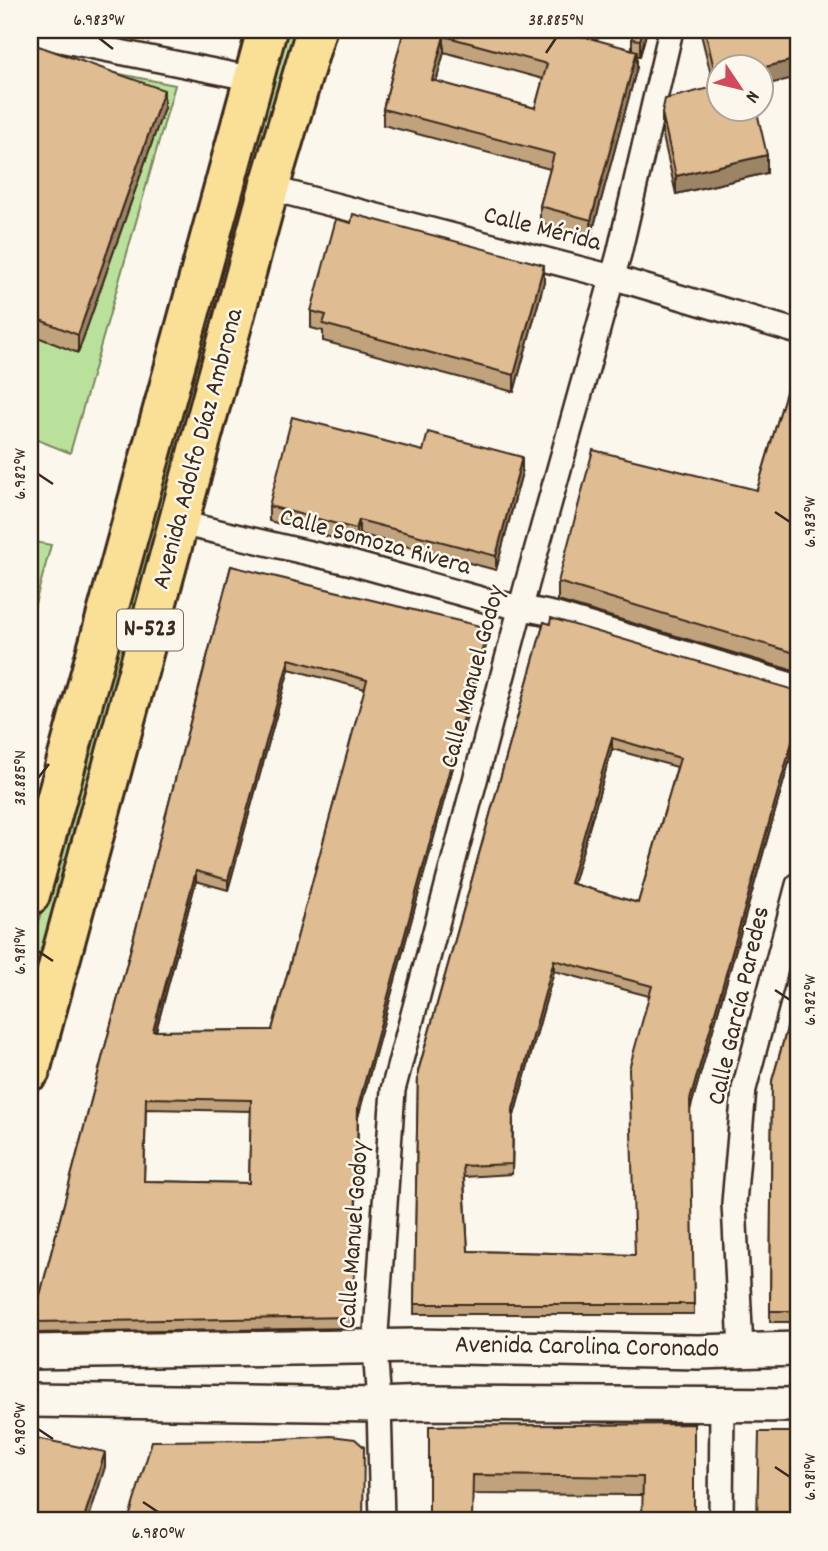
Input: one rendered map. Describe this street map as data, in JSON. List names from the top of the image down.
{
  "streets": {
    "highway": ["Avenida Adolfo Díaz Ambrona", "N-523"],
    "main road": ["Avenida Carolina Coronado"],
    "street": [
      "Calle Mérida",
      "Calle Somoza Rivera",
      "Calle Manuel Godoy",
      "Calle García Paredes"
    ]
  },
  "crossings": [
    ["Calle Mérida", "Avenida Adolfo Díaz Ambrona"],
    ["Calle Mérida", "Calle Manuel Godoy"],
    ["Avenida Adolfo Díaz Ambrona", "Calle Somoza Rivera"],
    ["Calle Somoza Rivera", "Calle Manuel Godoy"],
    ["Calle Manuel Godoy", "Avenida Carolina Coronado"],
    ["Calle García Paredes", "Avenida Carolina Coronado"]
  ],
  "north": "bottom right",
  "coordinates": [
    "6.983°W",
    "38.885°N",
    "6.982°W",
    "6.981°W",
    "6.980°W"
  ]
}
